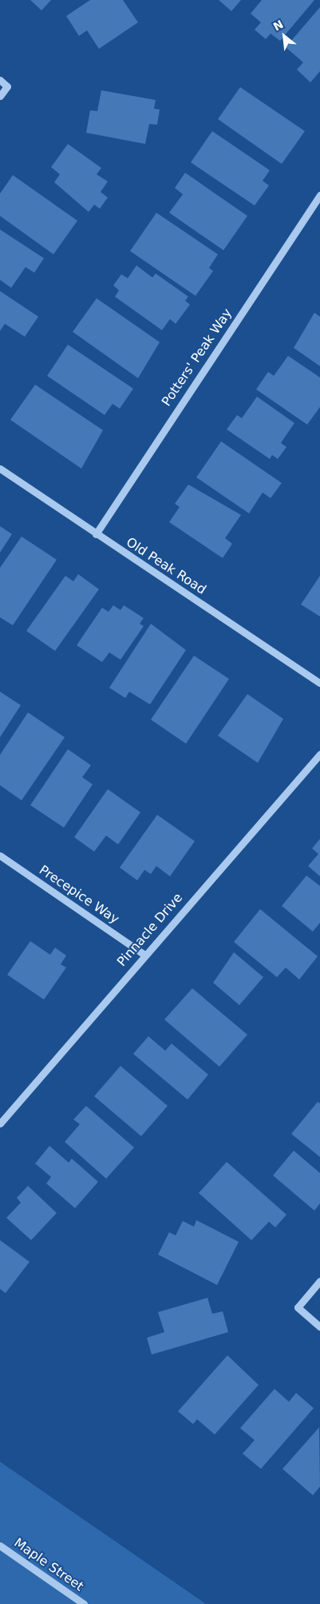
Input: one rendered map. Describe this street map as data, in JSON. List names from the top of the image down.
{
  "streets": {
    "street": [
      "Potters' Peak Way",
      "Old Peak Road",
      "Precepice Way",
      "Pinnacle Drive",
      "Maple Street"
    ]
  },
  "crossings": [
    ["Potters' Peak Way", "Old Peak Road"],
    ["Precepice Way", "Pinnacle Drive"]
  ],
  "north": "top left"
}
